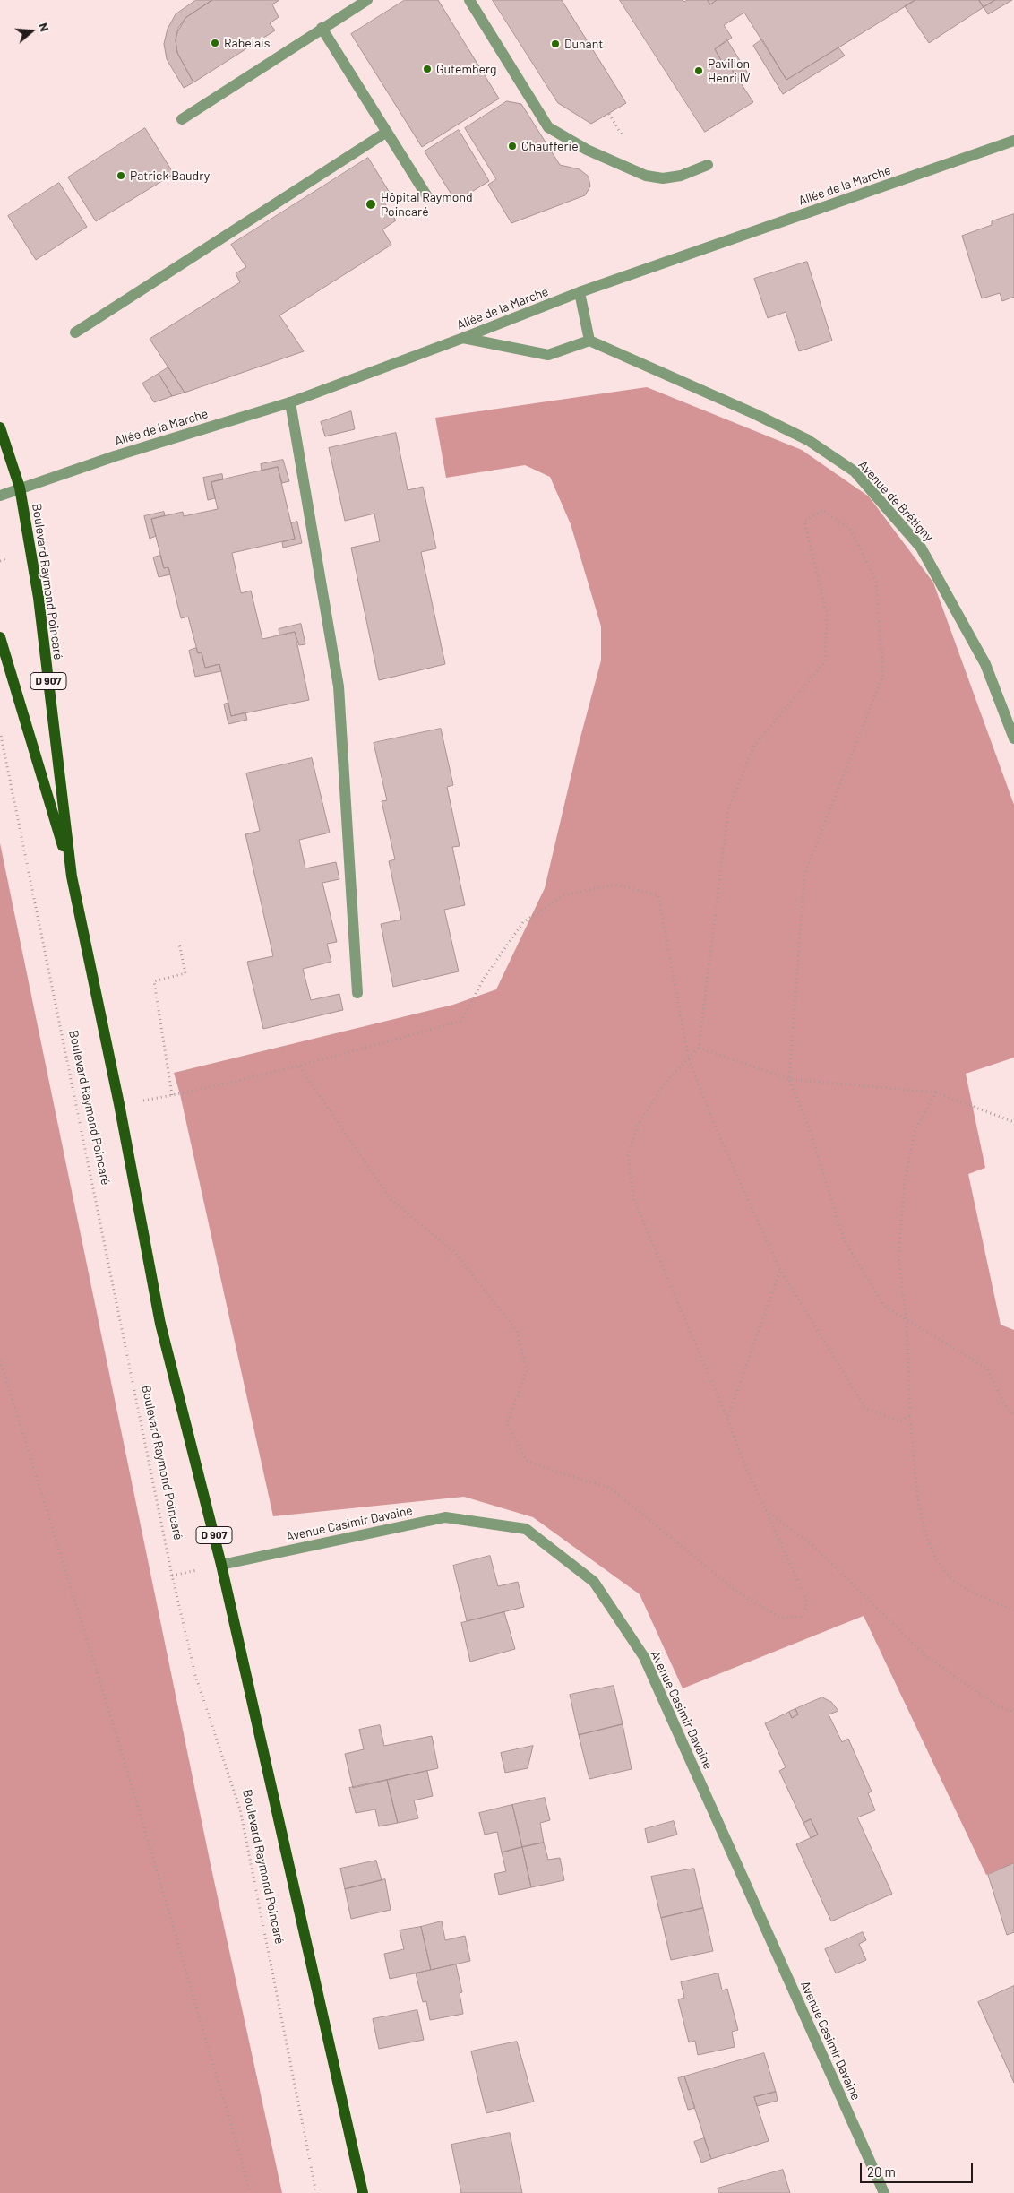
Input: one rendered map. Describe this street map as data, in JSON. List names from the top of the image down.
{
  "streets": {
    "main road": ["Boulevard Raymond Poincaré", "D 907"],
    "street": ["Allée de la Marche", "Avenue de Brétigny", "Avenue Casimir Davaine"]
  },
  "crossings": [
    ["Allée de la Marche", "Boulevard Raymond Poincaré"],
    ["Boulevard Raymond Poincaré", "Avenue Casimir Davaine"]
  ],
  "places": [
    "Rabelais",
    "Dunant",
    "Gutemberg",
    "Pavillon Henri IV",
    "Chaufferie",
    "Patrick Baudry",
    "Hôpital Raymond Poincaré"
  ],
  "scale_bar": "20 m",
  "north": "right"
}
